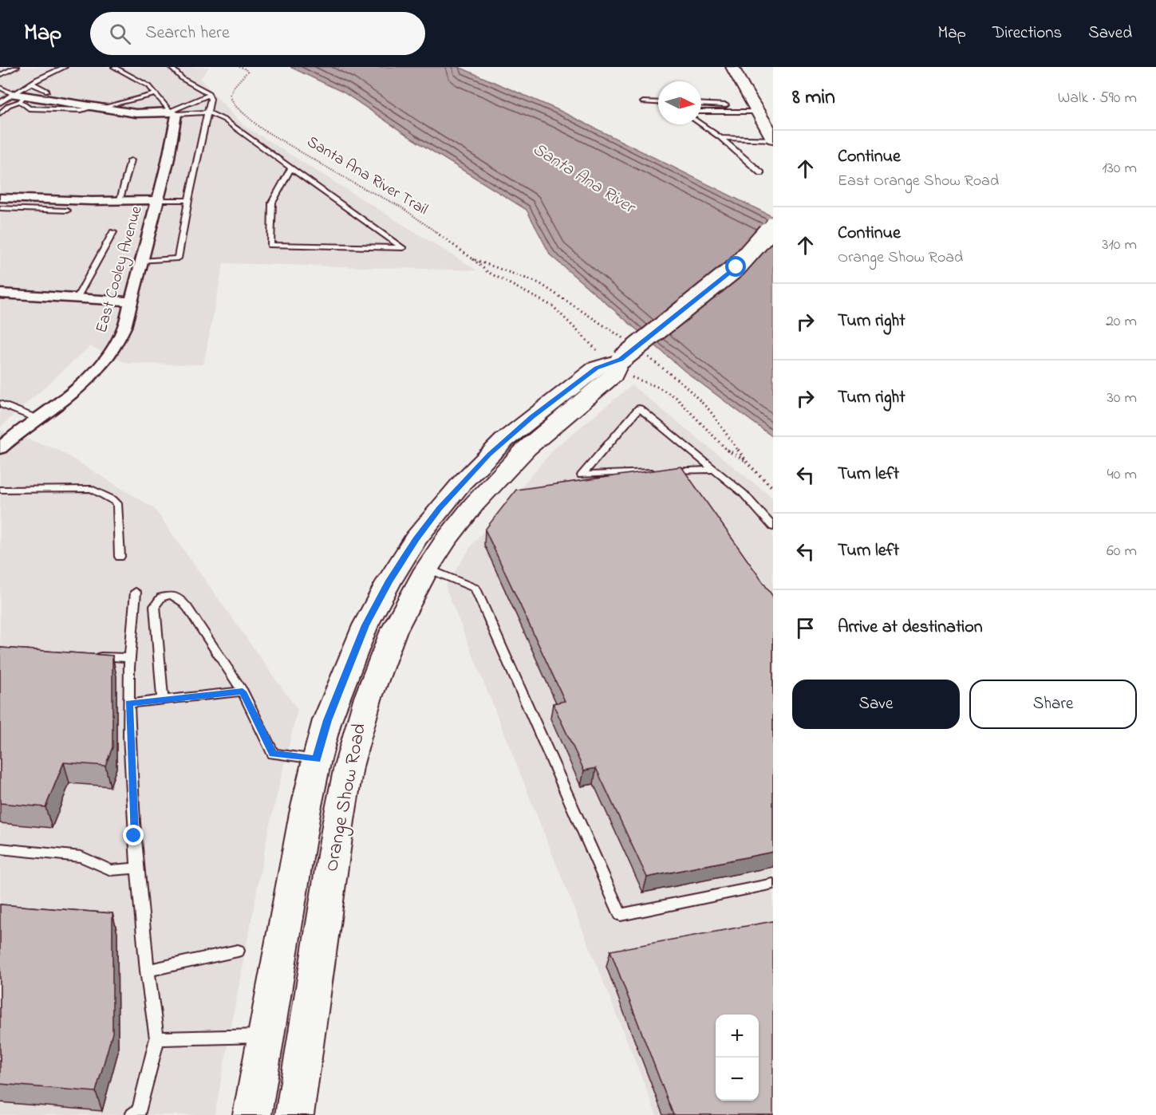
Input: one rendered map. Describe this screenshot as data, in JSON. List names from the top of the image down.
{
  "streets": {
    "main road": ["Orange Show Road"],
    "street": ["East Cooley Avenue"],
    "path": ["Santa Ana River Trail"]
  },
  "crossings": [
    ["Santa Ana River Trail", "Orange Show Road"]
  ],
  "water": ["Santa Ana River"],
  "north": "right",
  "page": {
    "header": "Map",
    "search": "Search here",
    "nav": ["Map", "Directions", "Saved"],
    "heading": ["8 min", "Walk · 590 m"],
    "list": [
      ["Continue", "East Orange Show Road", "130 m"],
      ["Continue", "Orange Show Road", "310 m"],
      ["Turn right", "20 m"],
      ["Turn right", "30 m"],
      ["Turn left", "40 m"],
      ["Turn left", "60 m"],
      "Arrive at destination"
    ],
    "buttons": ["Save", "Share"],
    "map_buttons": ["+", "−"]
  }
}
